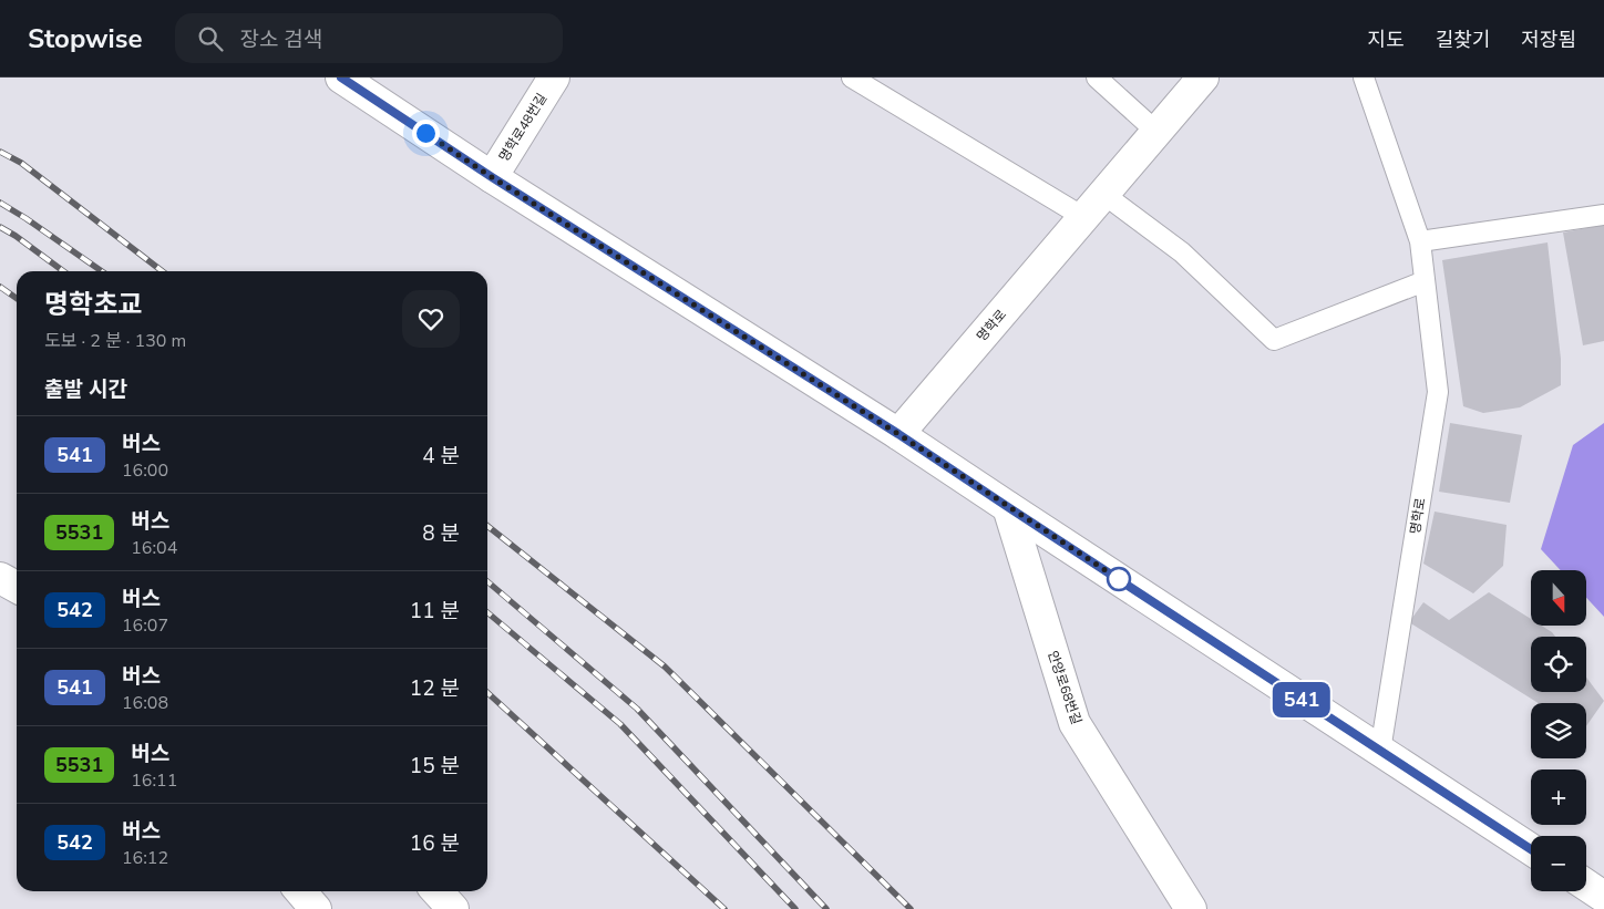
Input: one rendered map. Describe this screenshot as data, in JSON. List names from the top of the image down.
{
  "streets": {
    "street": ["명학로48번길", "명학로", "안양로68번길"]
  },
  "lines": ["bus line 541"],
  "north": "bottom",
  "page": {
    "header": "Stopwise",
    "search": "장소 검색",
    "nav": ["지도", "길찾기", "저장됨"],
    "on_map": "541",
    "heading": [
      ["명학초교", "도보 · 2 분 · 130 m"],
      "출발 시간"
    ],
    "list": [
      {
        "mark": "541",
        "name": "버스",
        "note": "16:00",
        "value": "4 분"
      },
      {
        "mark": "5531",
        "name": "버스",
        "note": "16:04",
        "value": "8 분"
      },
      {
        "mark": "542",
        "name": "버스",
        "note": "16:07",
        "value": "11 분"
      },
      {
        "mark": "541",
        "name": "버스",
        "note": "16:08",
        "value": "12 분"
      },
      {
        "mark": "5531",
        "name": "버스",
        "note": "16:11",
        "value": "15 분"
      },
      {
        "mark": "542",
        "name": "버스",
        "note": "16:12",
        "value": "16 분"
      }
    ],
    "map_buttons": ["+", "−"]
  }
}
